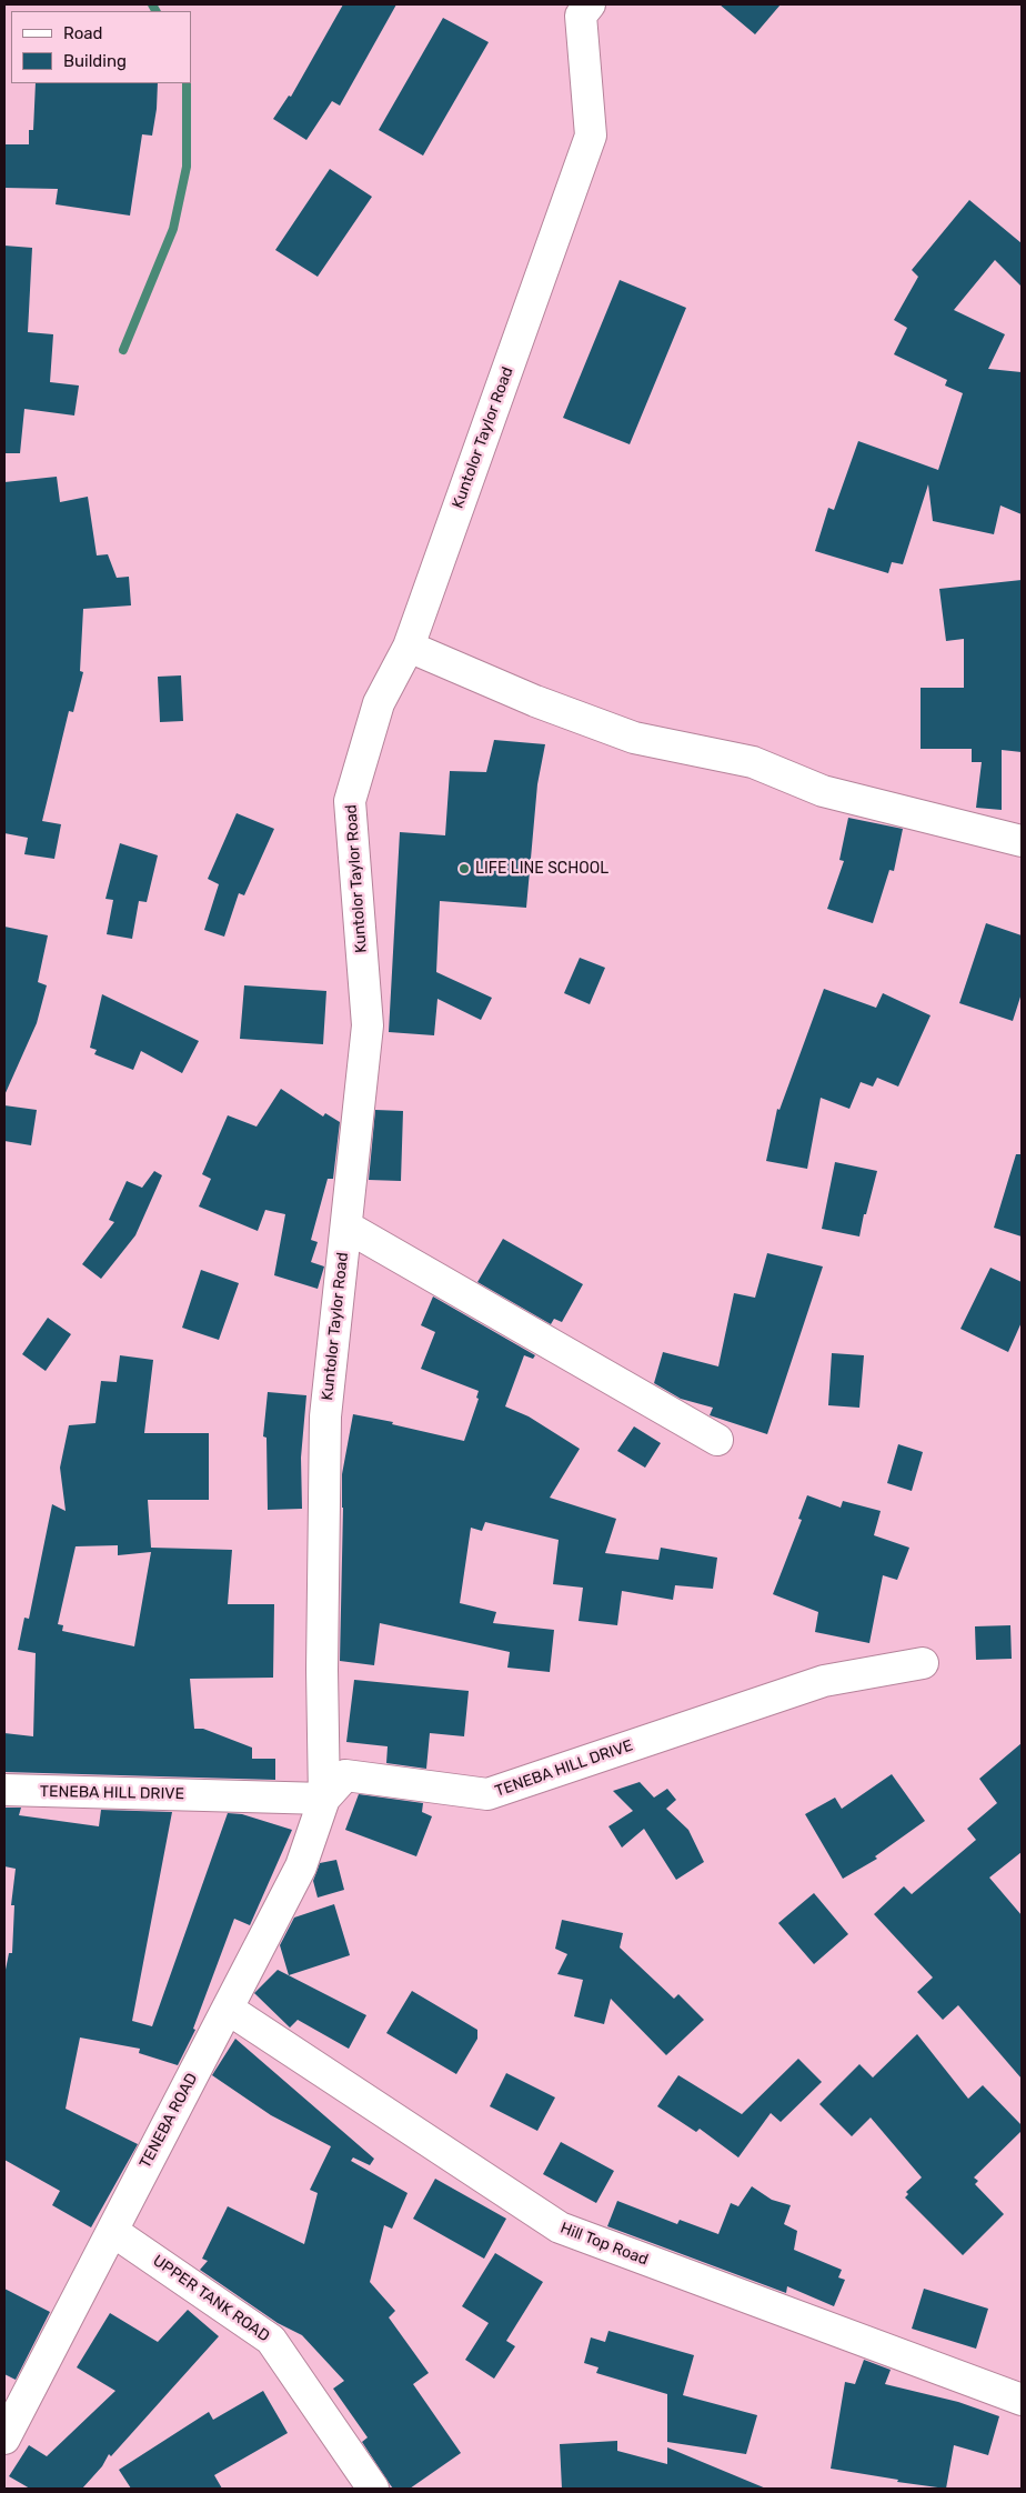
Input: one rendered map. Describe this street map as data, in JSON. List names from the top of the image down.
{
  "streets": {
    "street": [
      "Kuntolor Taylor Road",
      "TENEBA HILL DRIVE",
      "TENEBA ROAD",
      "Hill Top Road",
      "UPPER TANK ROAD"
    ]
  },
  "crossings": [
    ["Kuntolor Taylor Road", "TENEBA HILL DRIVE"],
    ["Kuntolor Taylor Road", "TENEBA ROAD"],
    ["TENEBA HILL DRIVE", "TENEBA ROAD"],
    ["TENEBA ROAD", "Hill Top Road"],
    ["TENEBA ROAD", "UPPER TANK ROAD"]
  ],
  "places": ["LIFE LINE SCHOOL"],
  "legend": ["Road", "Building"]
}
